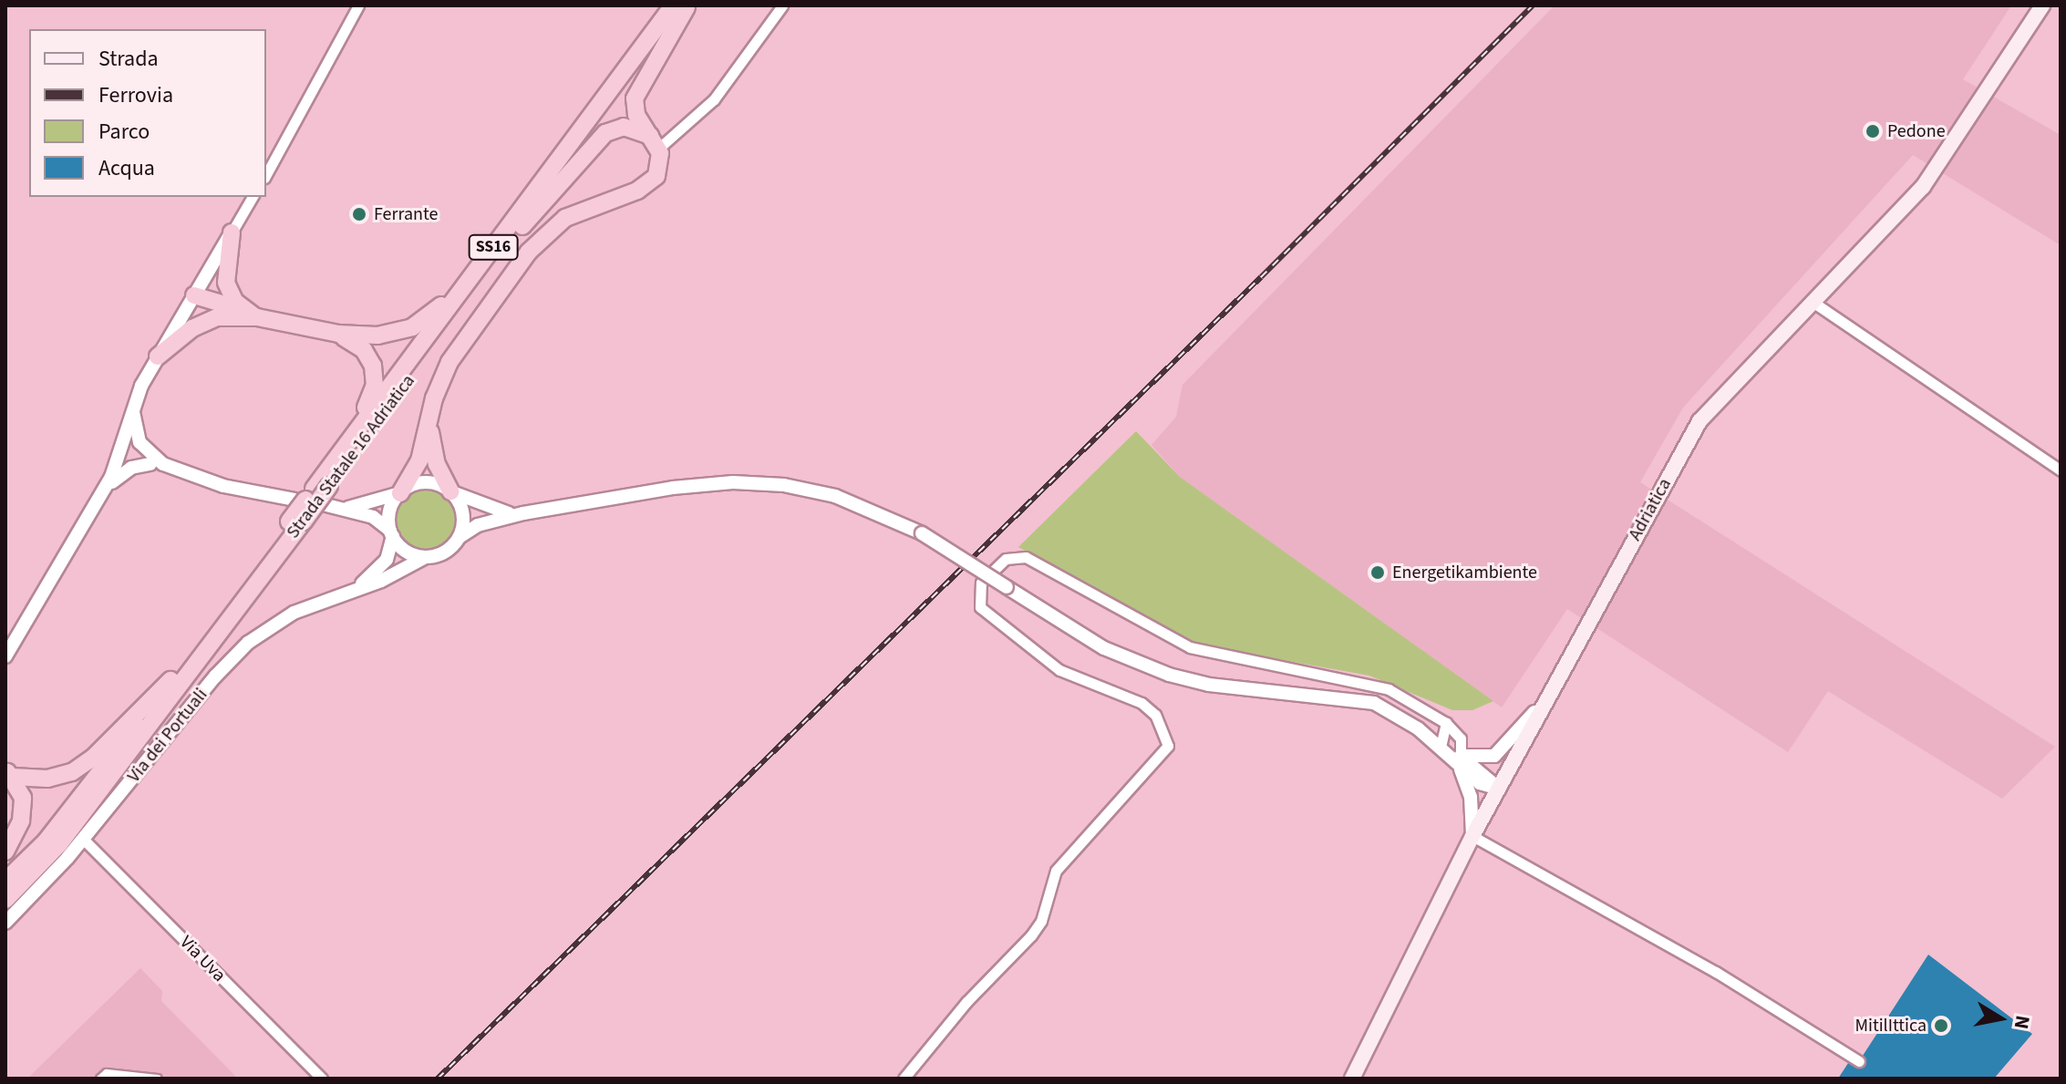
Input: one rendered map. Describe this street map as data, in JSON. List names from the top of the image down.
{
  "streets": {
    "highway": ["SS16", "Strada Statale 16 Adriatica"],
    "main road": ["Adriatica"],
    "street": ["Via dei Portuali", "Via Uva"]
  },
  "crossings": [
    ["SS16", "Strada Statale 16 Adriatica"],
    ["SS16", "Via dei Portuali"],
    ["Via dei Portuali", "Via Uva"]
  ],
  "places": [
    "Pedone",
    "Ferrante",
    "Energetikambiente",
    "MitilIttica"
  ],
  "legend": [
    "Strada",
    "Ferrovia",
    "Parco",
    "Acqua"
  ],
  "north": "right"
}
